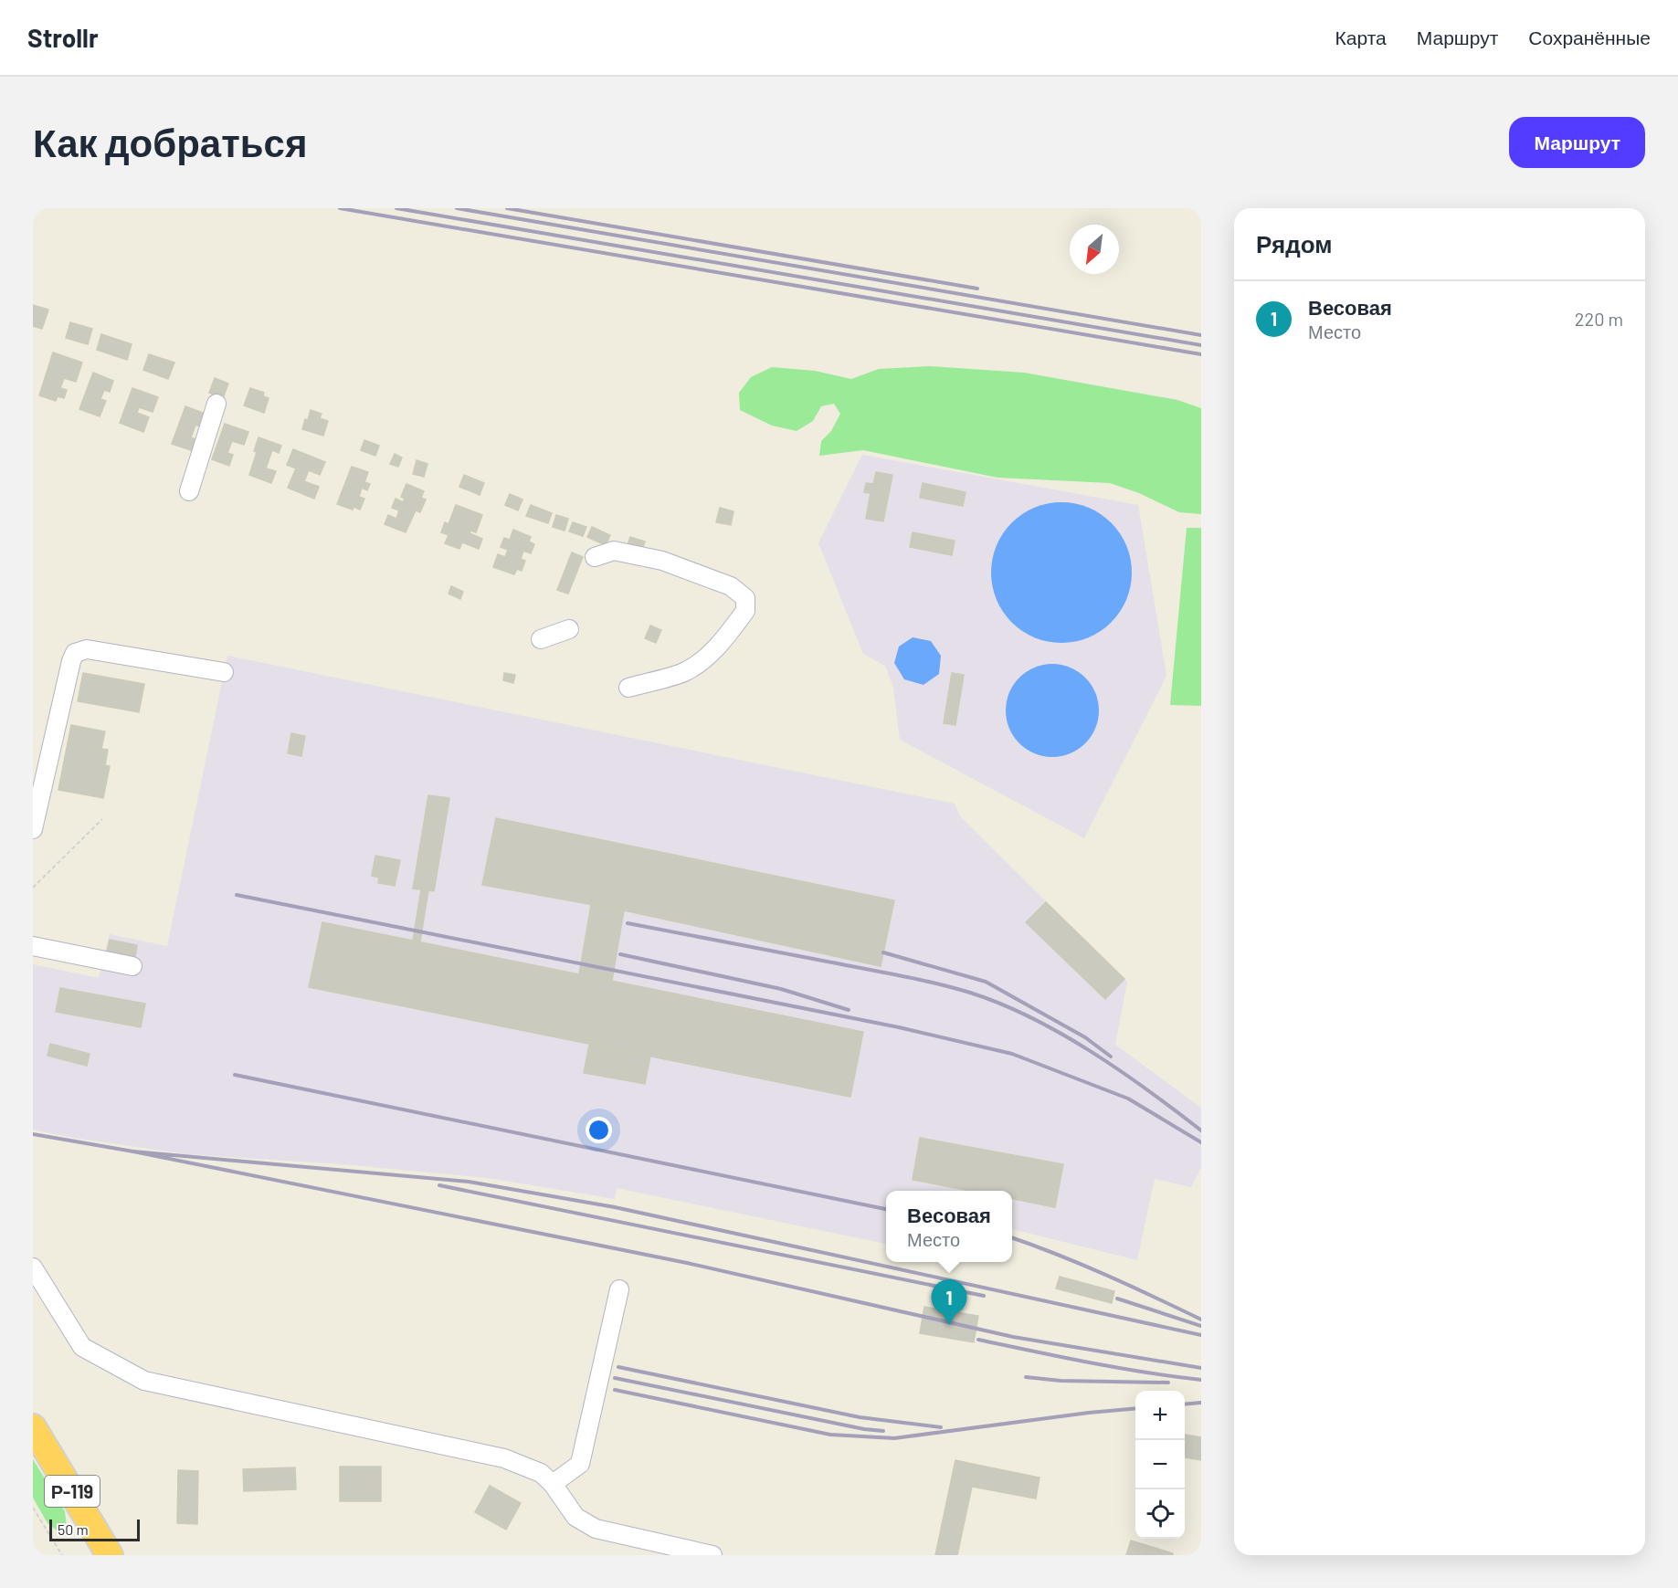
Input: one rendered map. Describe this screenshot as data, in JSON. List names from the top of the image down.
{
  "streets": {
    "highway": ["Р-119"]
  },
  "scale_bar": "50 m",
  "north": "bottom left",
  "page": {
    "header": "Strollr",
    "nav": ["Карта", "Маршрут", "Сохранённые"],
    "buttons": "Маршрут",
    "title": "Как добраться",
    "heading": "Рядом",
    "list": [
      {
        "mark": "1",
        "name": "Весовая",
        "note": "Место",
        "value": "220 m"
      }
    ],
    "popup": ["Весовая", "Место"],
    "pins": "1",
    "map_buttons": ["+", "−"],
    "scale": "50 m"
  }
}
